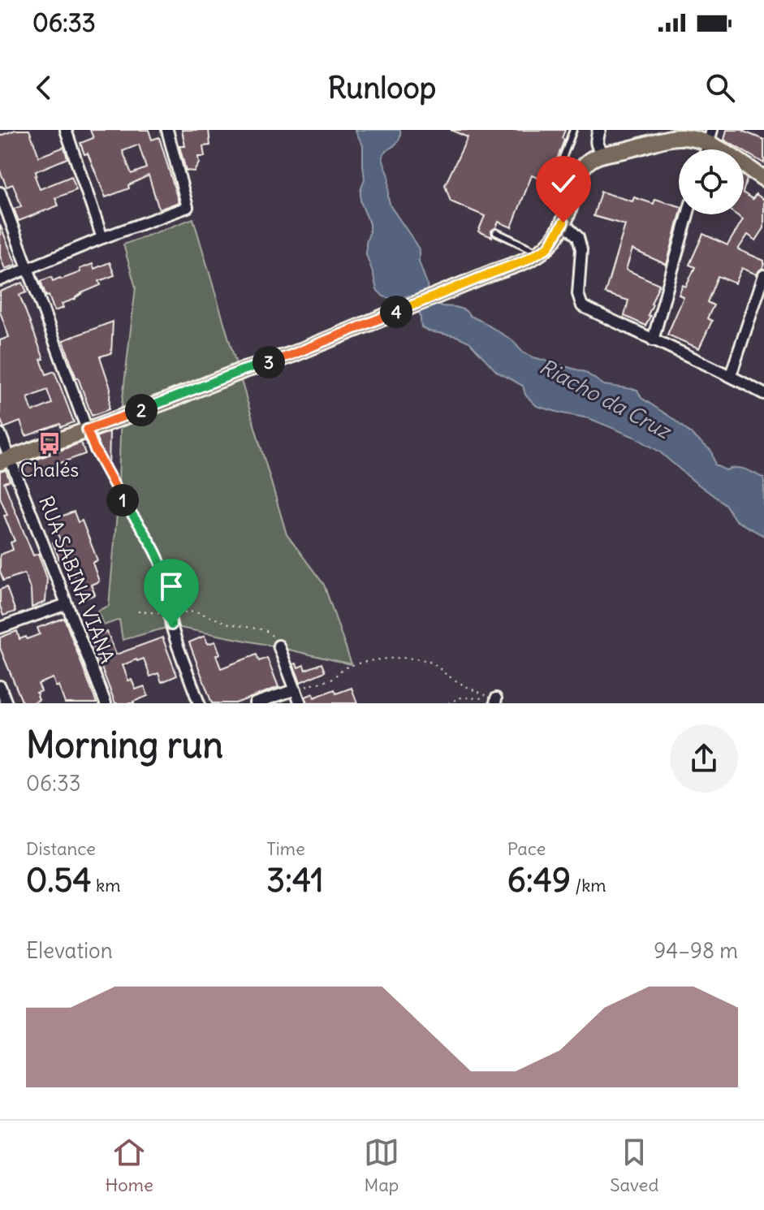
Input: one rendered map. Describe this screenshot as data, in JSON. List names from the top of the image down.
{
  "streets": {
    "street": ["RUA SABINA VIANA"]
  },
  "water": ["Riacho da Cruz"],
  "places": {
    "bus stop": ["Chalés"]
  },
  "page": {
    "status": "06:33",
    "header": "Runloop",
    "pins": [
      "4",
      "3",
      "2",
      "1"
    ],
    "heading": ["Morning run", "06:33"],
    "stats": [
      ["Distance", "0.54 km"],
      ["Time", "3:41"],
      ["Pace", "6:49 /km"]
    ],
    "chart": ["Elevation", "94–98 m"],
    "tabs": ["Home", "Map", "Saved"]
  }
}
